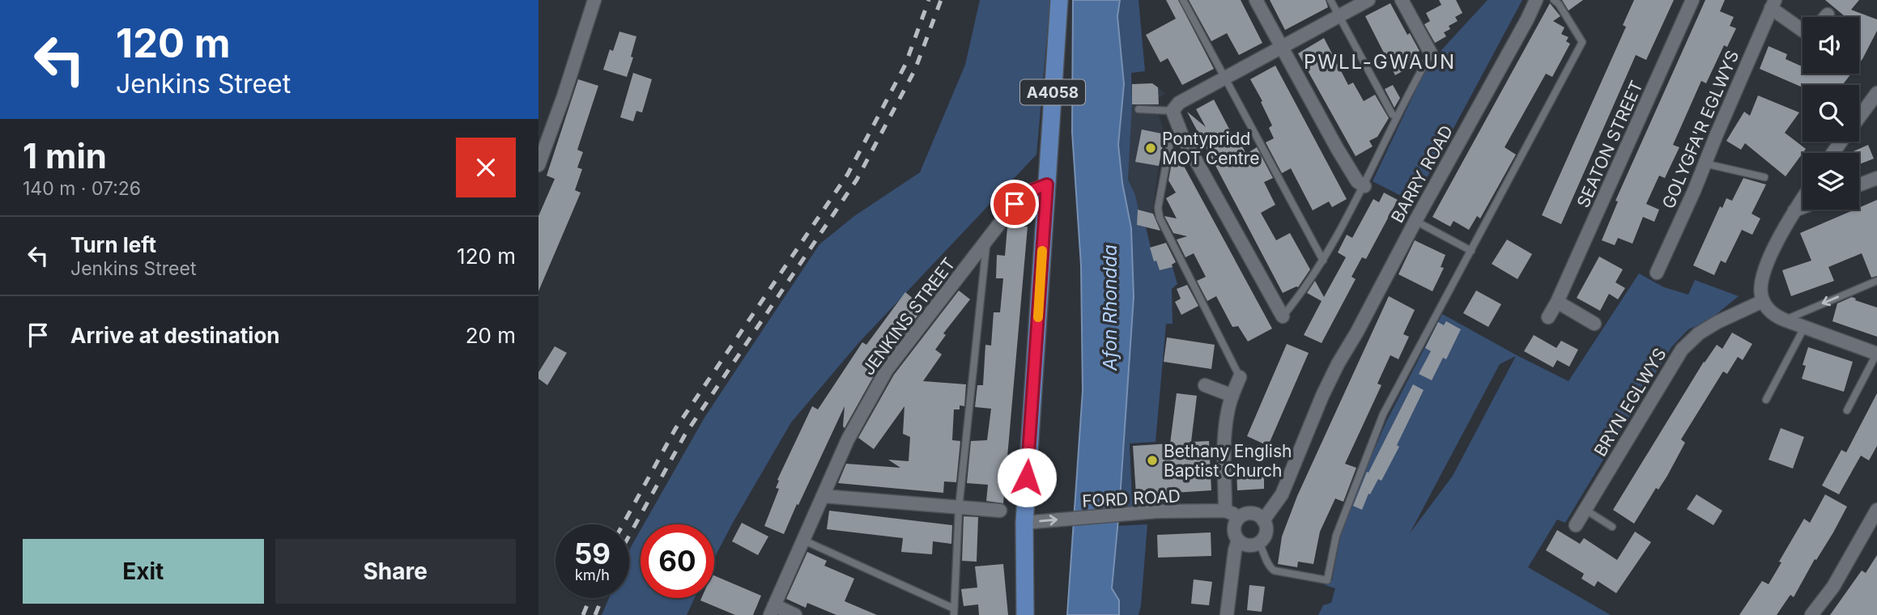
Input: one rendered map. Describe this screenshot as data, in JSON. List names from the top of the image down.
{
  "streets": {
    "main road": ["A4058"],
    "street": [
      "GOLYGFA'R EGLWYS",
      "SEATON STREET",
      "BARRY ROAD",
      "JENKINS STREET",
      "BRYN EGLWYS",
      "FORD ROAD"
    ]
  },
  "crossings": [
    ["A4058", "JENKINS STREET"],
    ["A4058", "FORD ROAD"]
  ],
  "one_way": ["FORD ROAD"],
  "districts": ["PWLL-GWAUN"],
  "water": ["Afon Rhondda"],
  "places": ["Pontypridd MOT Centre", "Bethany English Baptist Church"],
  "page": {
    "turn": ["120 m", "Jenkins Street"],
    "heading": ["1 min", "140 m · 07:26"],
    "list": [
      {
        "name": "Turn left",
        "note": "Jenkins Street",
        "value": "120 m"
      },
      {
        "name": "Arrive at destination",
        "value": "20 m"
      }
    ],
    "speed": "59 km/h",
    "limit": "60",
    "buttons": ["Exit", "Share"]
  }
}
